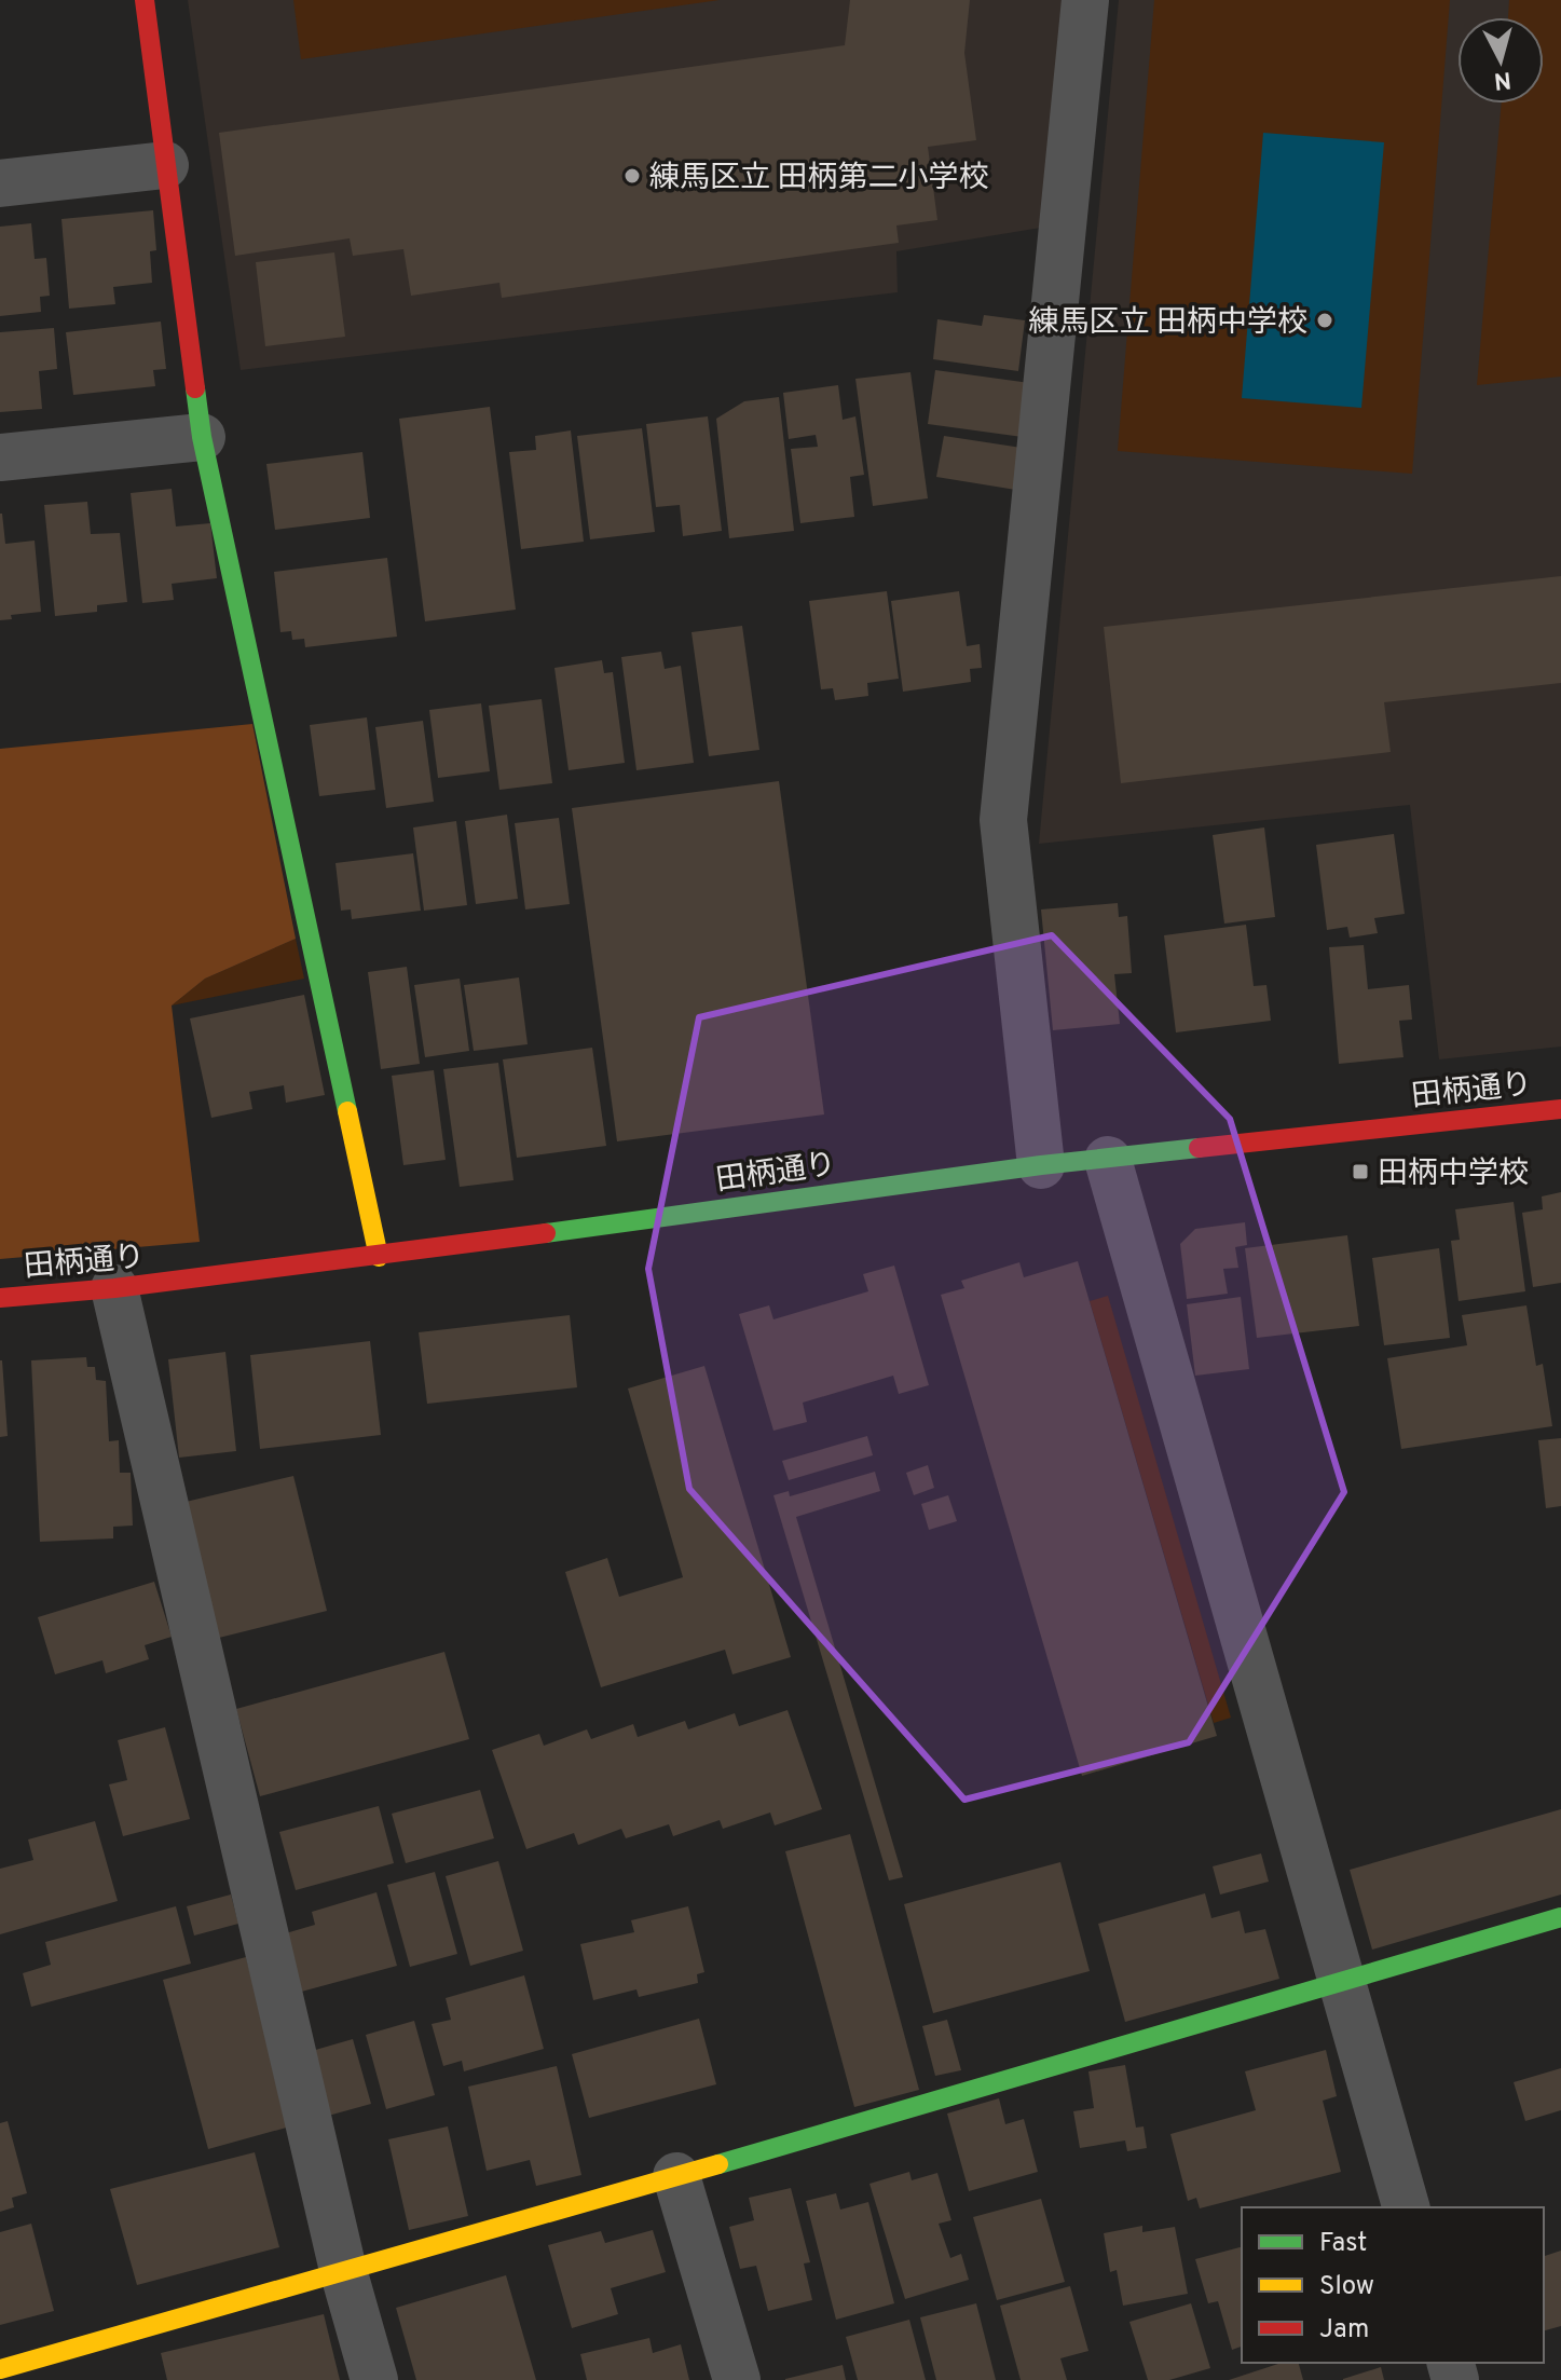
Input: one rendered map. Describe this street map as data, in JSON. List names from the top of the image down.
{
  "streets": {
    "street": ["田柄通り"]
  },
  "places": {
    "other": ["練馬区立 田柄第二小学校", "練馬区立 田柄中学校"],
    "transit": ["田柄中学校"]
  },
  "legend": ["Fast", "Slow", "Jam"],
  "north": "bottom"
}
